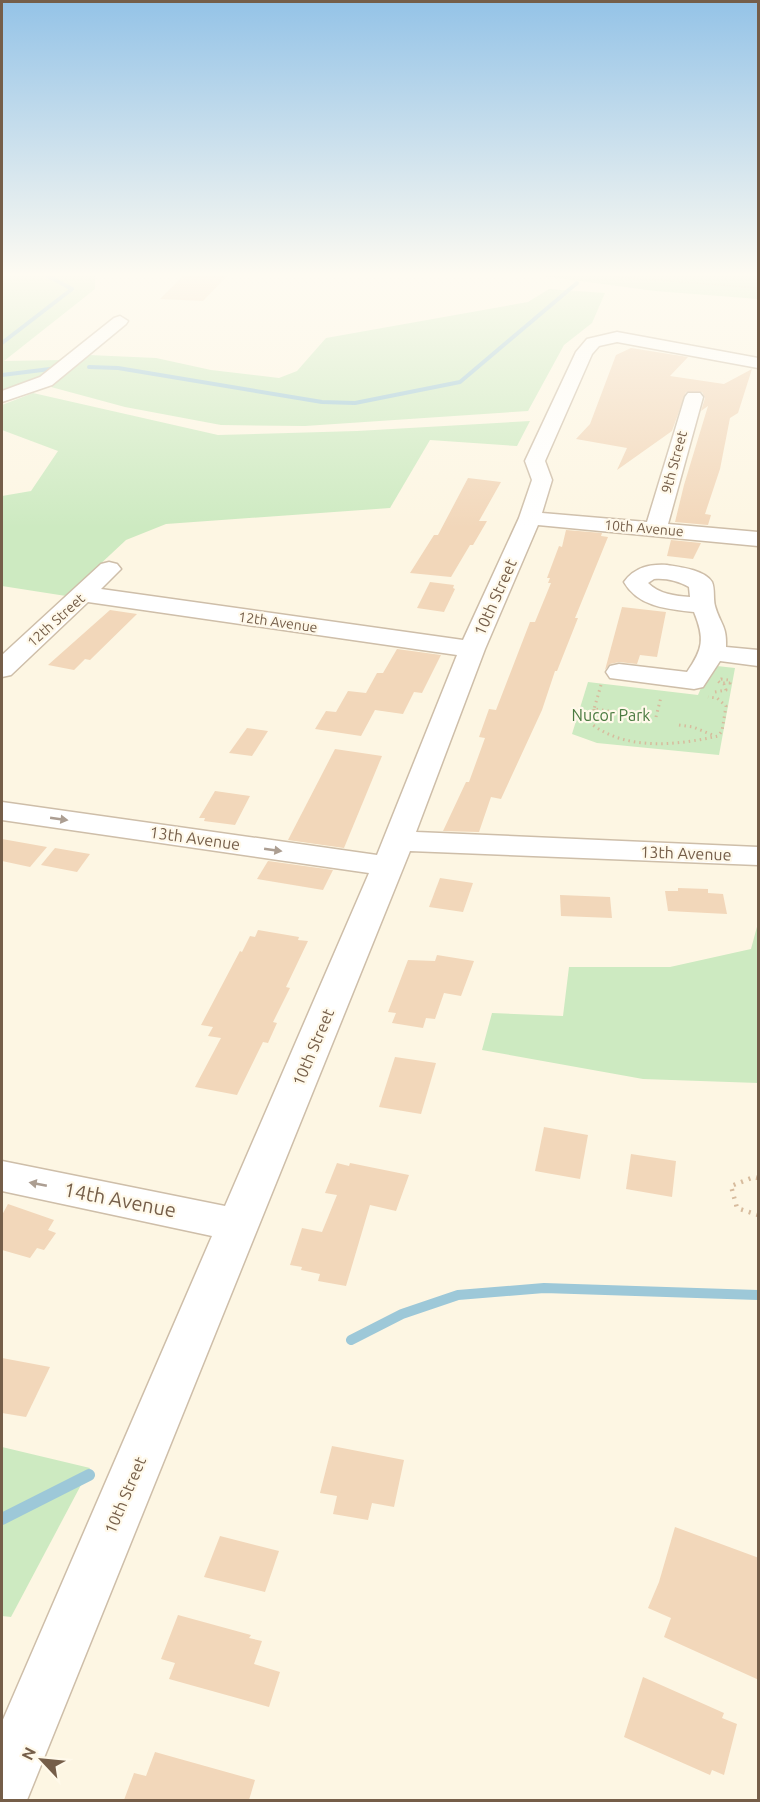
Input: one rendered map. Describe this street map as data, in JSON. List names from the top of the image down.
{
  "streets": {
    "street": [
      "9th Street",
      "10th Avenue",
      "10th Street",
      "12th Street",
      "12th Avenue",
      "13th Avenue",
      "14th Avenue"
    ]
  },
  "crossings": [
    ["9th Street", "10th Avenue"],
    ["10th Avenue", "10th Street"],
    ["10th Street", "12th Avenue"],
    ["10th Street", "13th Avenue"],
    ["10th Street", "14th Avenue"],
    ["12th Street", "12th Avenue"]
  ],
  "one_way": ["13th Avenue", "14th Avenue"],
  "parks": ["Nucor Park"],
  "north": "top left"
}
